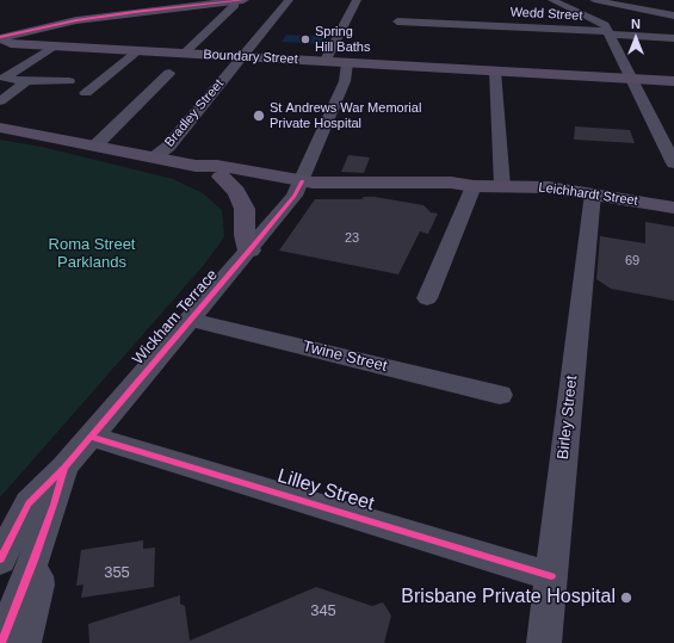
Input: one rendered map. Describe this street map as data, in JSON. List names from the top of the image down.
{
  "streets": {
    "main road": ["Boundary Street", "Leichhardt Street"],
    "street": [
      "Wedd Street",
      "Bradley Street",
      "Wickham Terrace",
      "Twine Street",
      "Birley Street",
      "Lilley Street"
    ]
  },
  "crossings": [
    ["Boundary Street", "Bradley Street"],
    ["Boundary Street", "Wickham Terrace"],
    ["Leichhardt Street", "Wickham Terrace"],
    ["Leichhardt Street", "Birley Street"],
    ["Wickham Terrace", "Twine Street"],
    ["Wickham Terrace", "Lilley Street"],
    ["Birley Street", "Lilley Street"]
  ],
  "parks": ["Roma Street Parklands"],
  "places": ["Spring Hill Baths", "St Andrews War Memorial Private Hospital", "Brisbane Private Hospital"],
  "house_numbers": [
    "23",
    "69",
    "355",
    "345"
  ],
  "north": "top"
}
